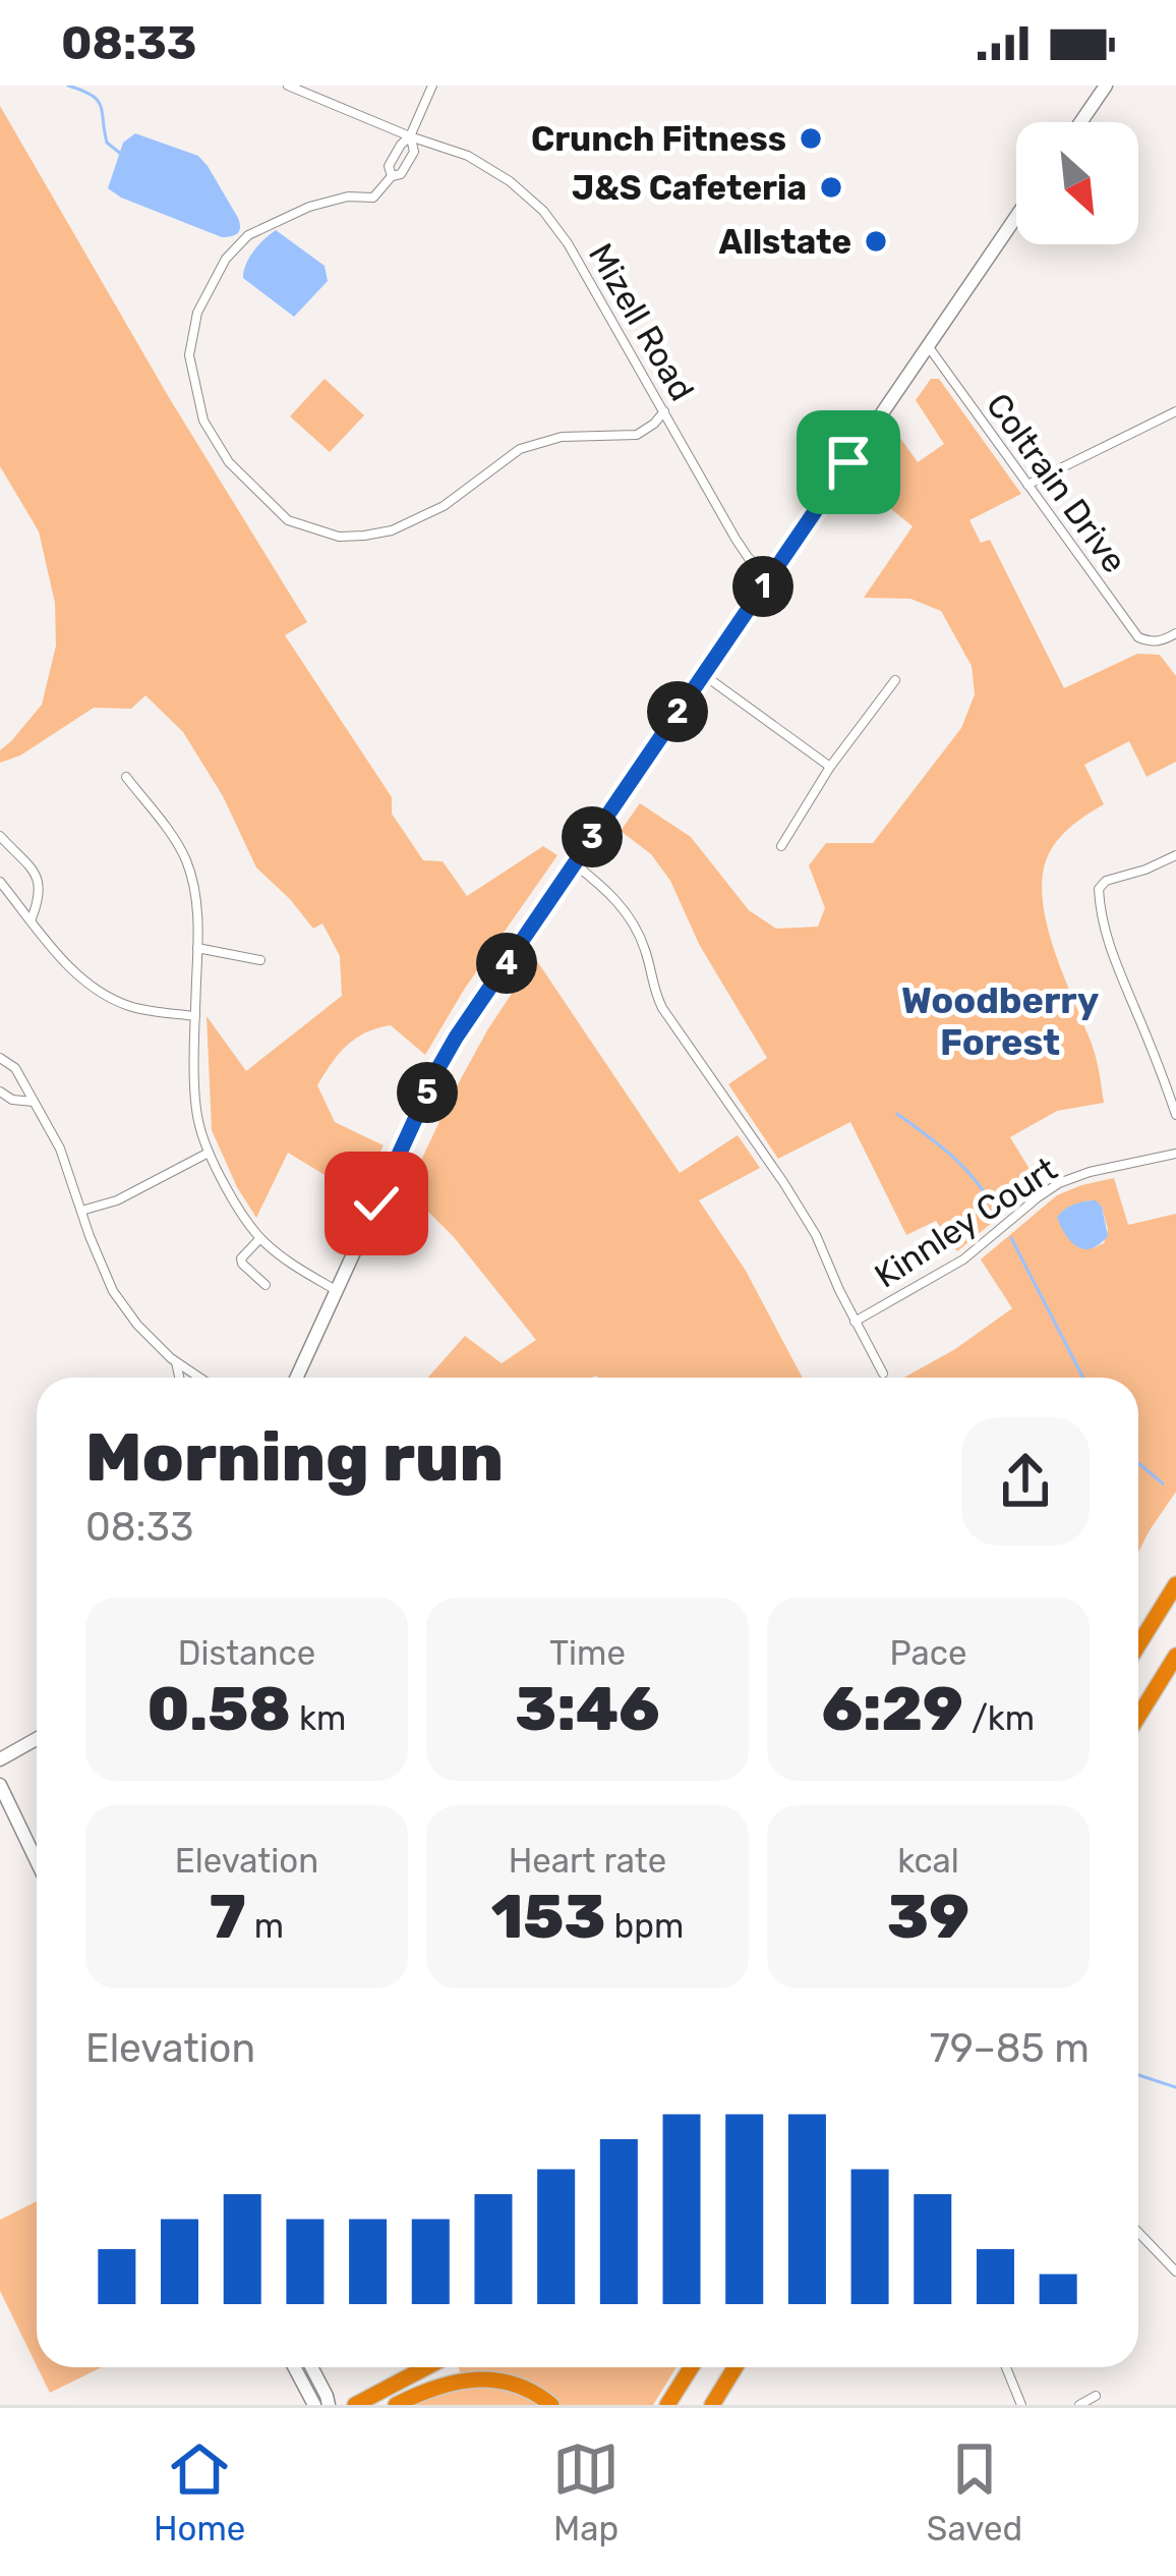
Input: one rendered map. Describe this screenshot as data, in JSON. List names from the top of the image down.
{
  "streets": {
    "street": ["Mizell Road", "Coltrain Drive", "Kinnley Court"]
  },
  "districts": ["Woodberry Forest"],
  "places": ["Crunch Fitness", "J&S Cafeteria", "Allstate"],
  "north": "bottom right",
  "page": {
    "status": "08:33",
    "pins": [
      "1",
      "2",
      "3",
      "4",
      "5"
    ],
    "heading": ["Morning run", "08:33"],
    "stats": [
      ["Distance", "0.58 km"],
      ["Time", "3:46"],
      ["Pace", "6:29 /km"],
      ["Elevation", "7 m"],
      ["Heart rate", "153 bpm"],
      ["kcal", "39"]
    ],
    "chart": ["Elevation", "79–85 m"],
    "tabs": ["Home", "Map", "Saved"]
  }
}
